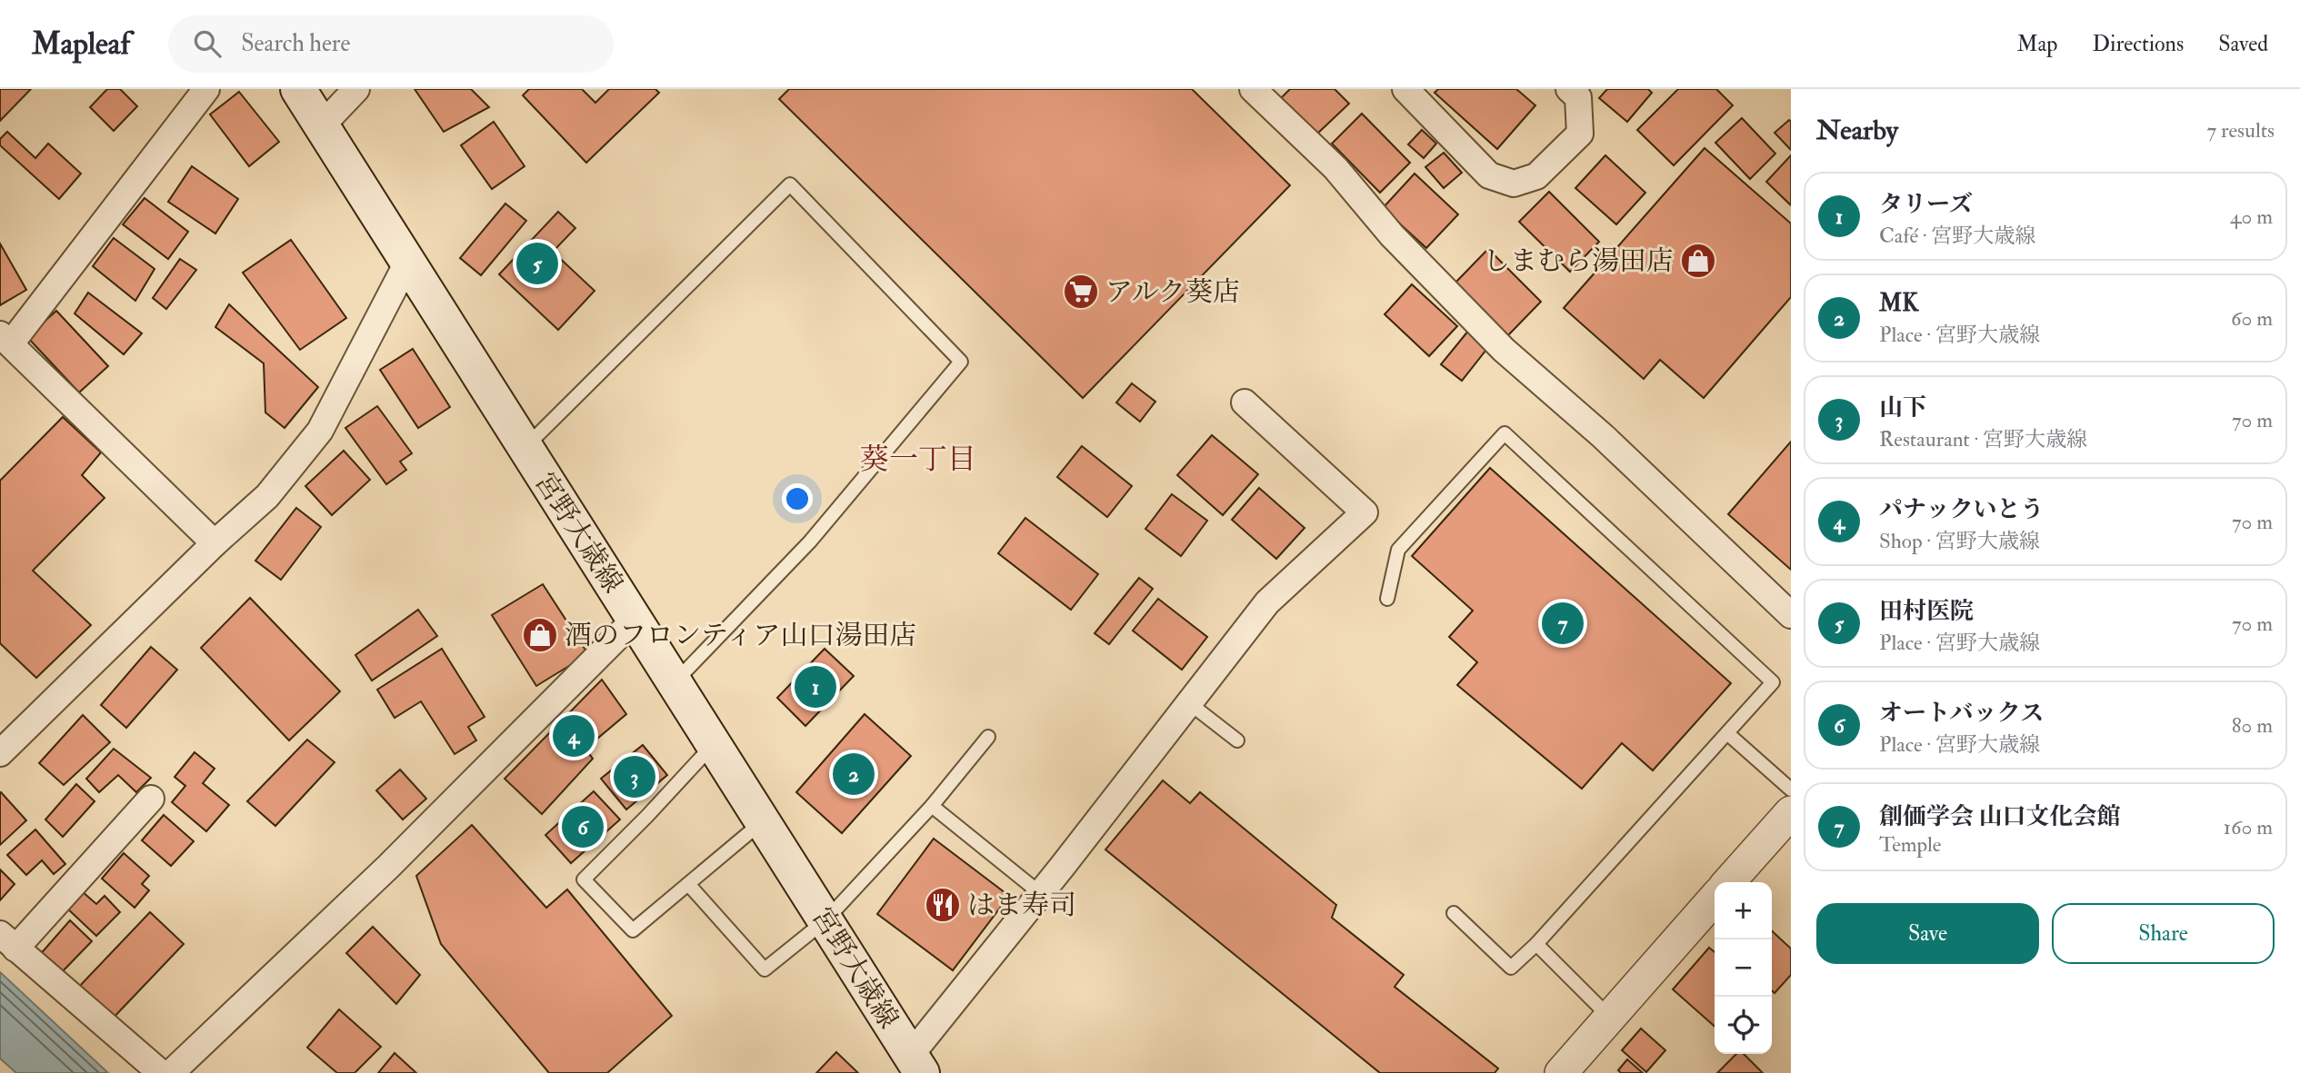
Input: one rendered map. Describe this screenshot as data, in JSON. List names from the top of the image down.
{
  "streets": {
    "main road": ["宮野大歳線"]
  },
  "districts": ["葵一丁目"],
  "places": {
    "shop": ["しまむら湯田店", "酒のフロンティア山口湯田店"],
    "supermarket": ["アルク葵店"],
    "restaurant": ["はま寿司"]
  },
  "page": {
    "header": "Mapleaf",
    "search": "Search here",
    "nav": ["Map", "Directions", "Saved"],
    "heading": ["Nearby", "7 results"],
    "list": [
      {
        "mark": "1",
        "name": "タリーズ",
        "note": "Café · 宮野大歳線",
        "value": "40 m"
      },
      {
        "mark": "2",
        "name": "MK",
        "note": "Place · 宮野大歳線",
        "value": "60 m"
      },
      {
        "mark": "3",
        "name": "山下",
        "note": "Restaurant · 宮野大歳線",
        "value": "70 m"
      },
      {
        "mark": "4",
        "name": "パナックいとう",
        "note": "Shop · 宮野大歳線",
        "value": "70 m"
      },
      {
        "mark": "5",
        "name": "田村医院",
        "note": "Place · 宮野大歳線",
        "value": "70 m"
      },
      {
        "mark": "6",
        "name": "オートバックス",
        "note": "Place · 宮野大歳線",
        "value": "80 m"
      },
      {
        "mark": "7",
        "name": "創価学会 山口文化会館",
        "note": "Temple",
        "value": "160 m"
      }
    ],
    "pins": [
      "5",
      "7",
      "1",
      "4",
      "2",
      "3",
      "6"
    ],
    "map_buttons": ["+", "−"],
    "buttons": ["Save", "Share"]
  }
}
